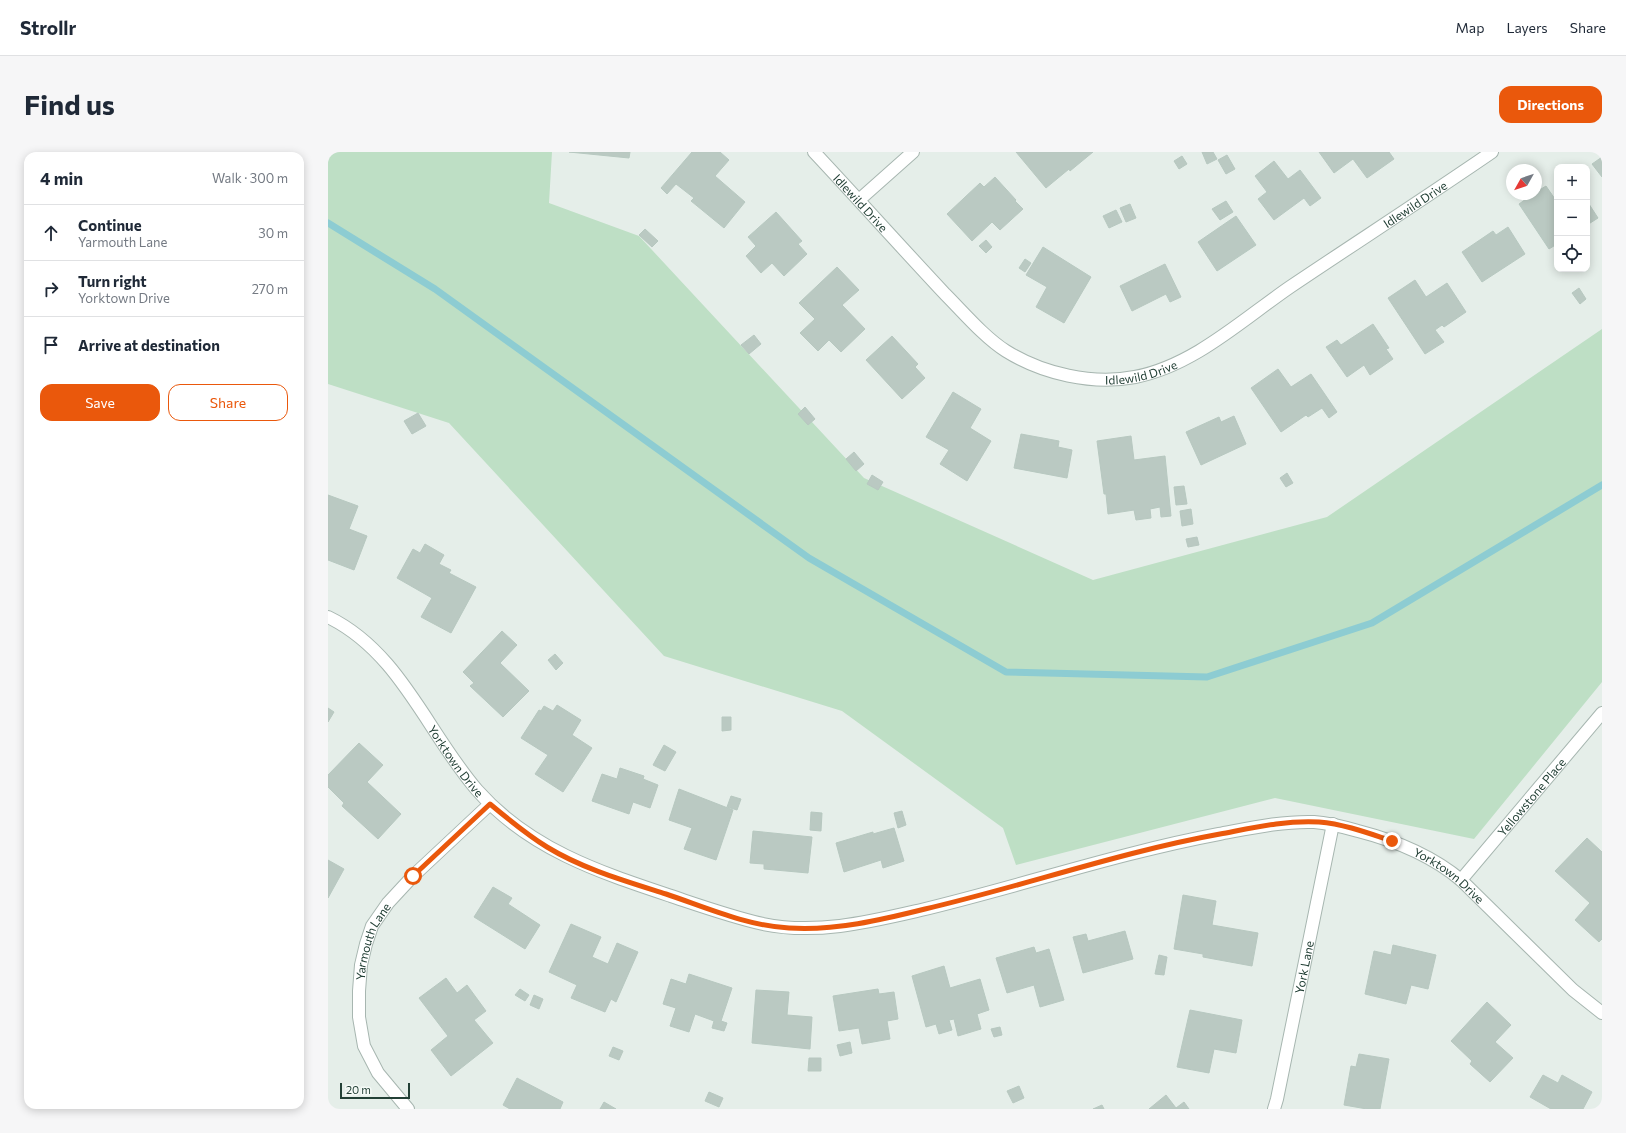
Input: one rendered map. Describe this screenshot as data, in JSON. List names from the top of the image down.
{
  "streets": {
    "street": [
      "Idlewild Drive",
      "Yorktown Drive",
      "Yellowstone Place",
      "Yarmouth Lane",
      "York Lane"
    ]
  },
  "crossings": [
    ["Yorktown Drive", "Yellowstone Place"],
    ["Yorktown Drive", "Yarmouth Lane"],
    ["Yorktown Drive", "York Lane"]
  ],
  "scale_bar": "20 m",
  "north": "bottom left",
  "page": {
    "header": "Strollr",
    "nav": ["Map", "Layers", "Share"],
    "buttons": [
      "Directions",
      ["Save", "Share"]
    ],
    "title": "Find us",
    "heading": ["4 min", "Walk · 300 m"],
    "map_buttons": ["+", "−"],
    "list": [
      ["Continue", "Yarmouth Lane", "30 m"],
      ["Turn right", "Yorktown Drive", "270 m"],
      "Arrive at destination"
    ],
    "scale": "20 m"
  }
}
